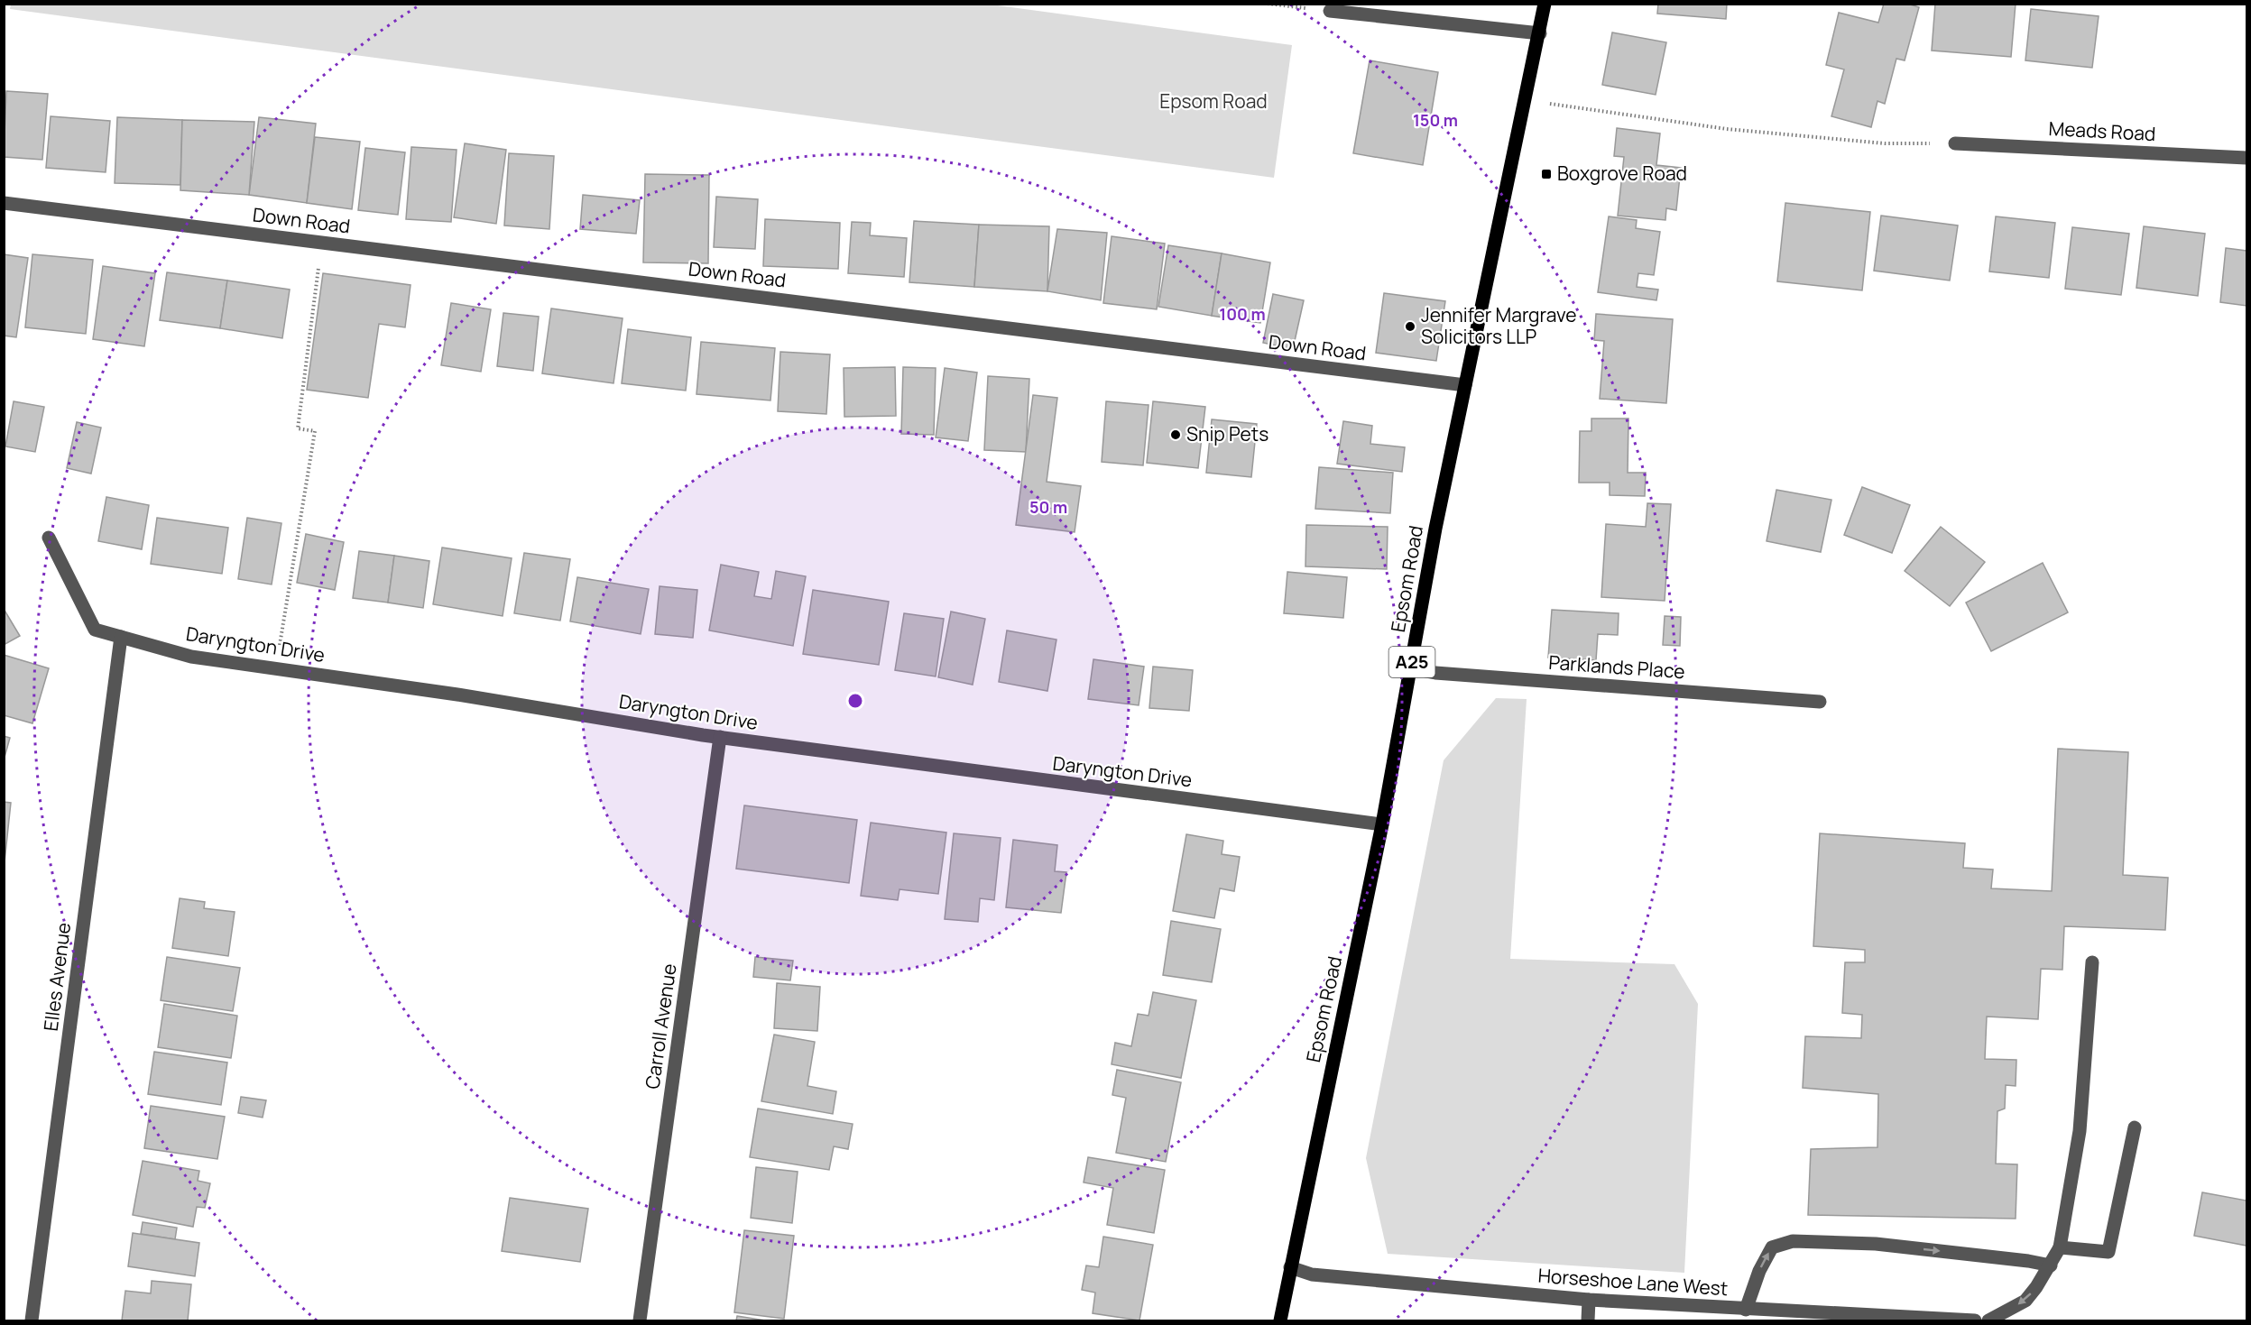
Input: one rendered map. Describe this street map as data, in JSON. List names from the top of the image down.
{
  "streets": {
    "main road": ["Epsom Road", "A25"],
    "street": [
      "Meads Road",
      "Down Road",
      "Daryngton Drive",
      "Parklands Place",
      "Elles Avenue",
      "Carroll Avenue",
      "Horseshoe Lane West"
    ]
  },
  "crossings": [
    ["Down Road", "Epsom Road"],
    ["Epsom Road", "Daryngton Drive"],
    ["Epsom Road", "Parklands Place"],
    ["Epsom Road", "Horseshoe Lane West"],
    ["Daryngton Drive", "Elles Avenue"],
    ["Daryngton Drive", "Carroll Avenue"]
  ],
  "parks": ["Epsom Road"],
  "places": {
    "transit": ["Boxgrove Road"],
    "other": ["Jennifer Margrave Solicitors LLP", "Snip Pets"]
  },
  "rings": ["150 m", "100 m", "50 m"]
}
